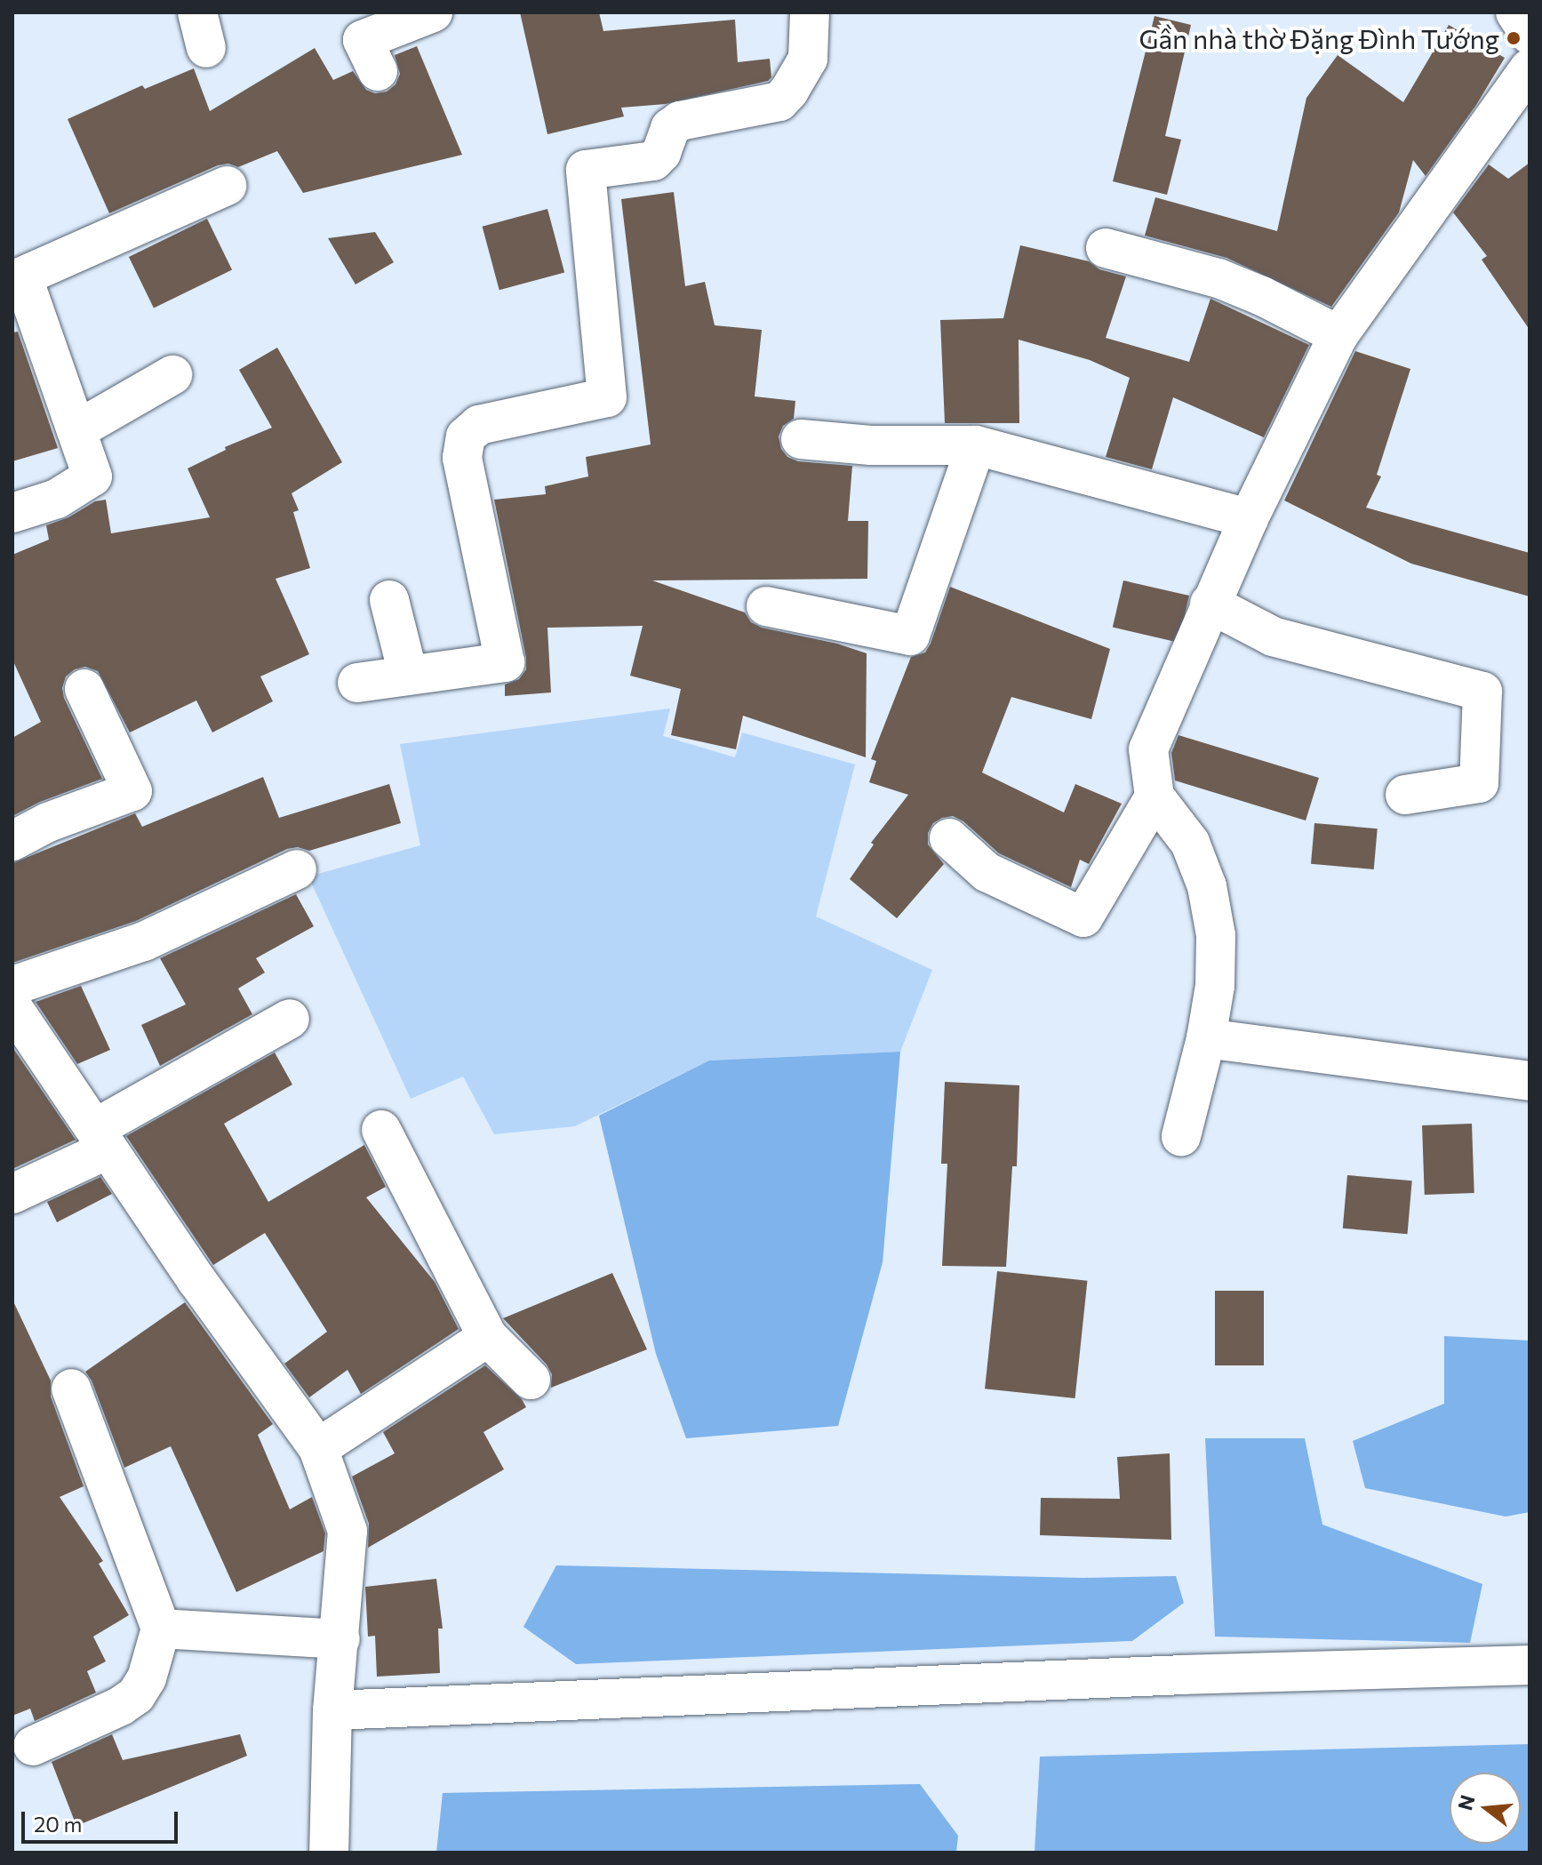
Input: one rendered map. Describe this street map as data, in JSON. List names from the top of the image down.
{
  "places": ["Gần nhà thờ Đặng Đình Tướng"],
  "scale_bar": "20 m",
  "north": "left"
}
